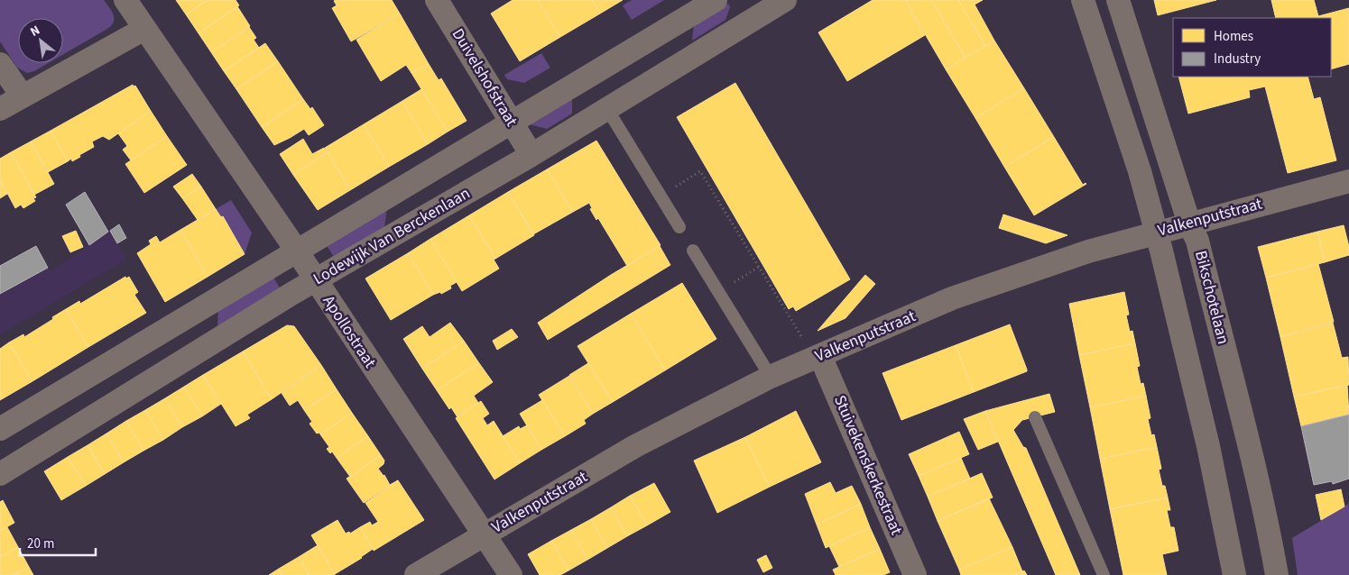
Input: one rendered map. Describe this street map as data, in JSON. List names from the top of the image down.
{
  "streets": {
    "street": [
      "Duivelshofstraat",
      "Valkenputstraat",
      "Lodewijk Van Berckenlaan",
      "Bikschotelaan",
      "Apollostraat",
      "Stuivekenskerkestraat"
    ]
  },
  "crossings": [
    ["Duivelshofstraat", "Lodewijk Van Berckenlaan"],
    ["Valkenputstraat", "Bikschotelaan"],
    ["Valkenputstraat", "Apollostraat"],
    ["Valkenputstraat", "Stuivekenskerkestraat"],
    ["Lodewijk Van Berckenlaan", "Apollostraat"]
  ],
  "legend": ["Homes", "Industry"],
  "scale_bar": "20 m",
  "north": "top left"
}
